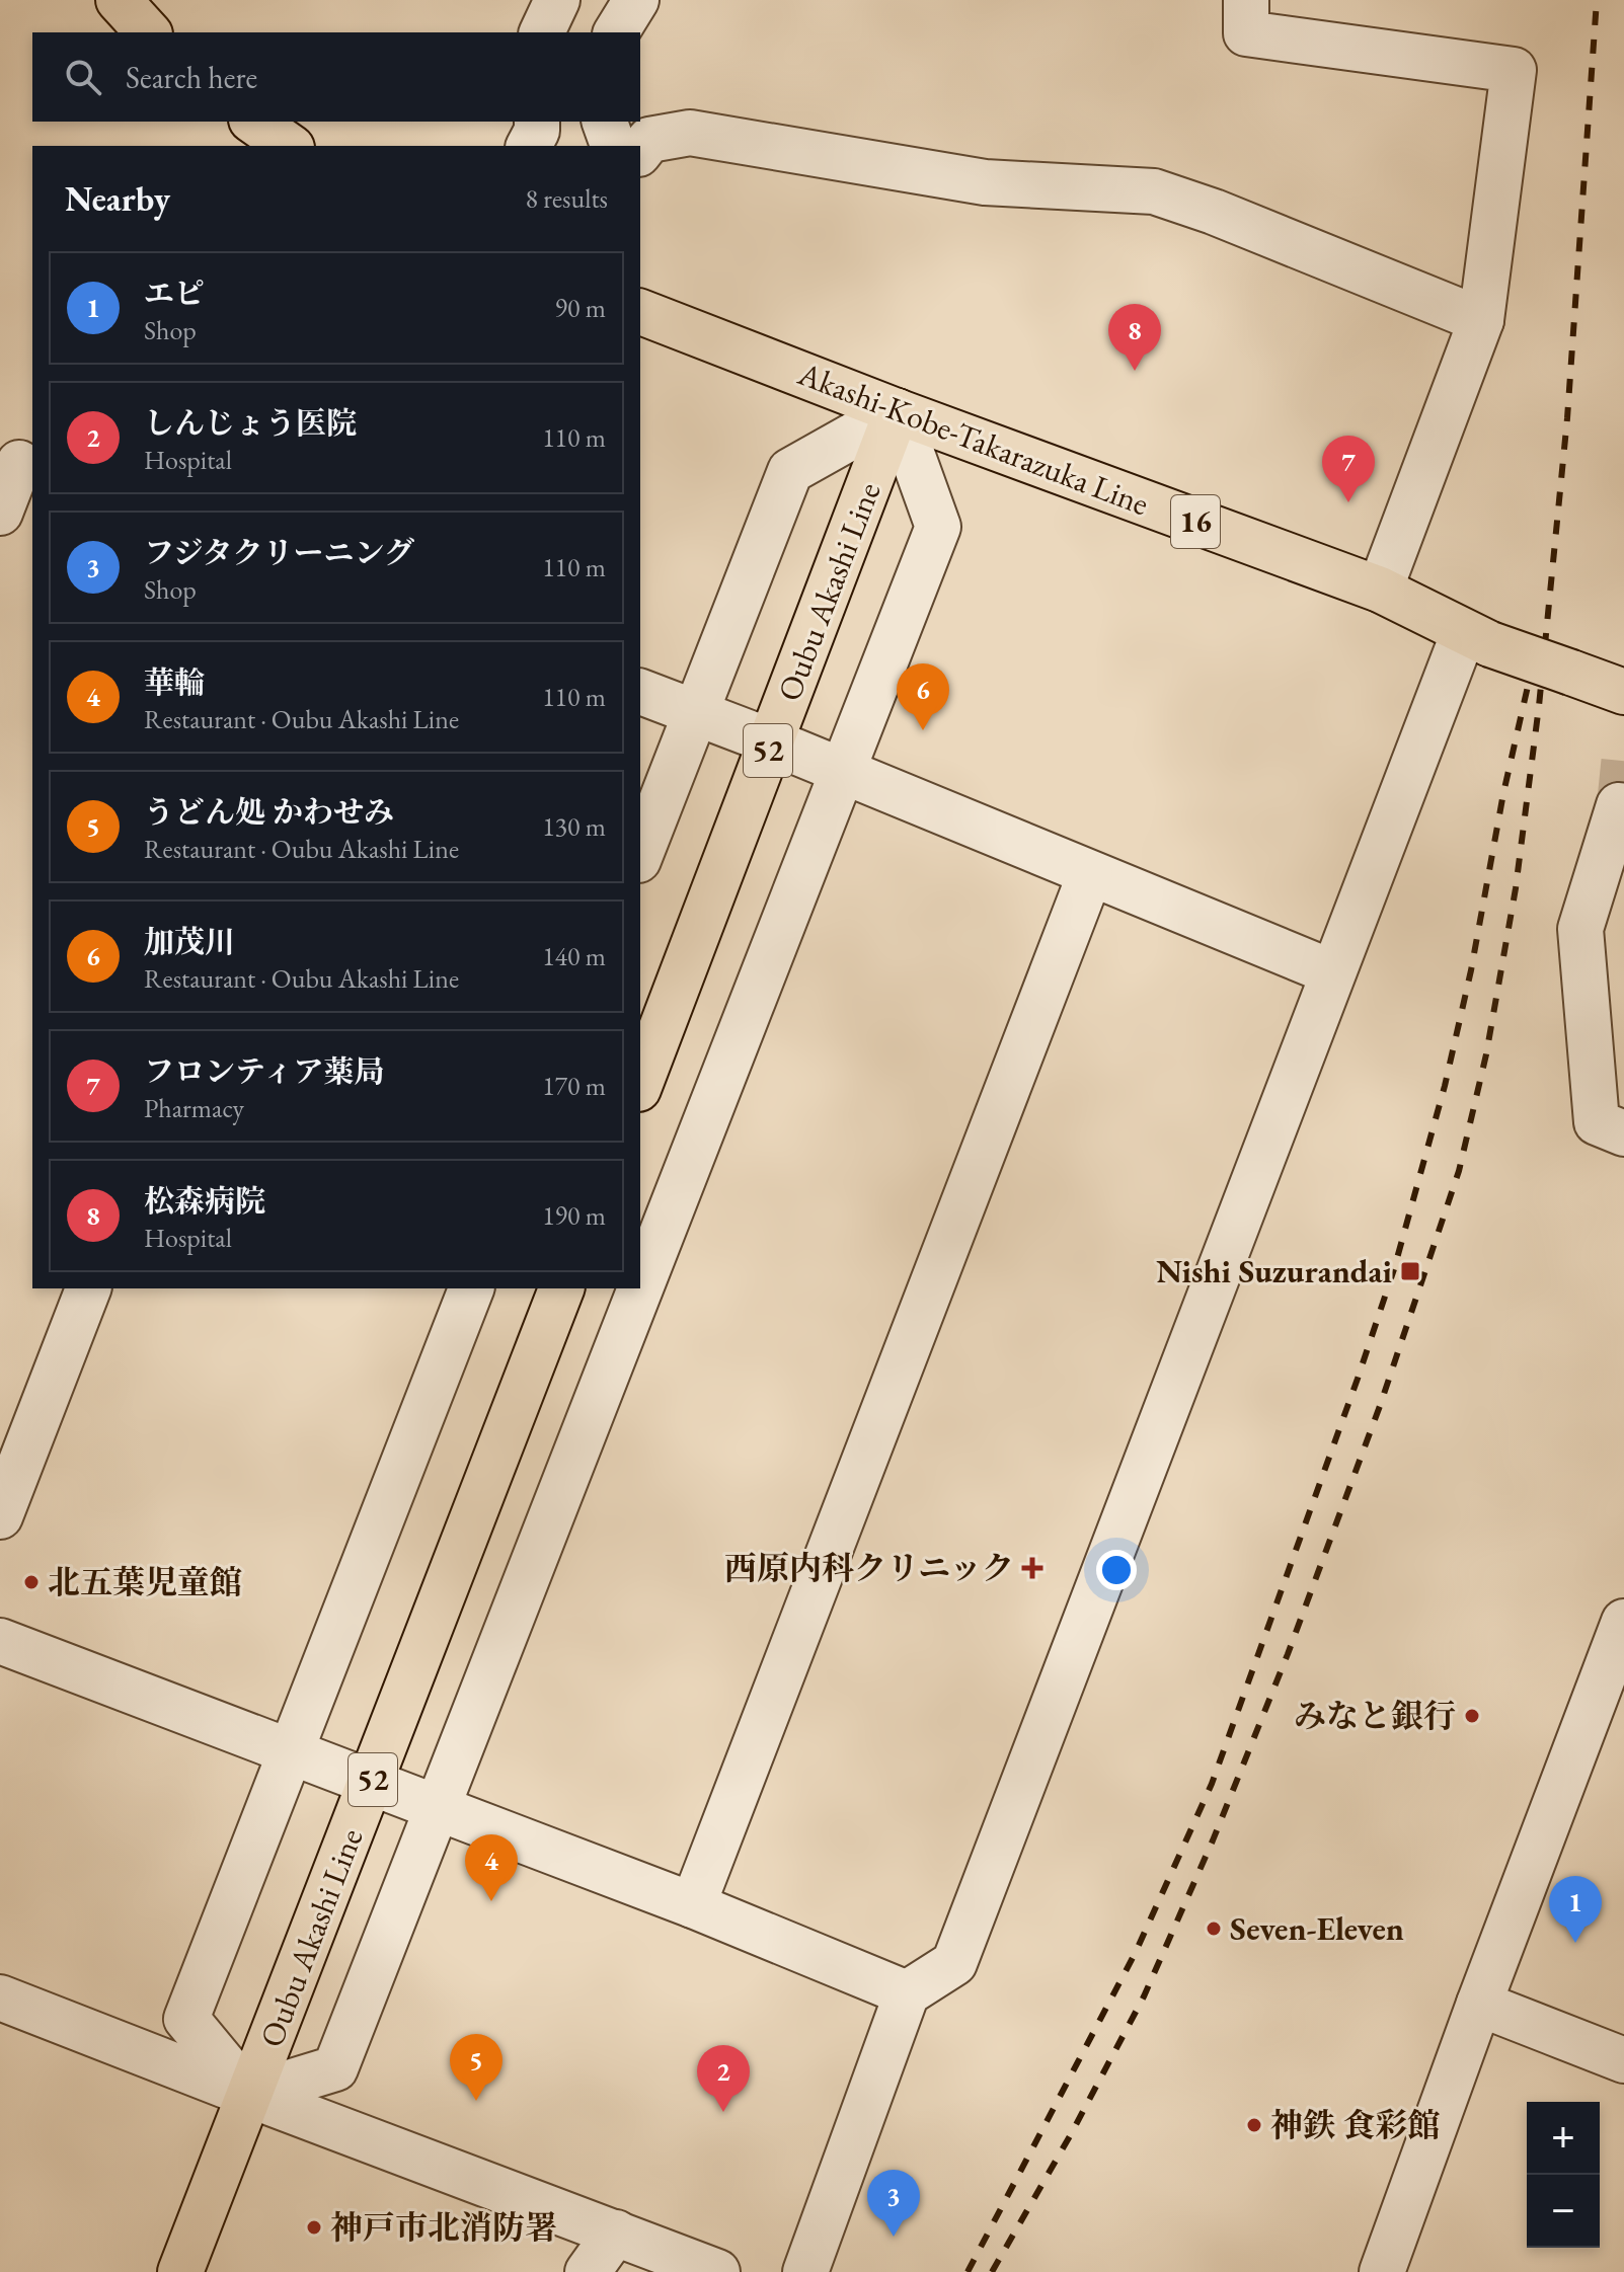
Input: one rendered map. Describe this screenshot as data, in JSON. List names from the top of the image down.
{
  "streets": {
    "main road": [
      "Akashi-Kobe-Takarazuka Line",
      "16",
      "Oubu Akashi Line",
      "52"
    ]
  },
  "crossings": [
    ["Akashi-Kobe-Takarazuka Line", "Oubu Akashi Line"]
  ],
  "places": {
    "transit": ["Nishi Suzurandai"],
    "health": ["西原内科クリニック"],
    "other": [
      "北五葉児童館",
      "みなと銀行",
      "Seven-Eleven",
      "神鉄 食彩館",
      "神戸市北消防署"
    ]
  },
  "page": {
    "search": "Search here",
    "heading": ["Nearby", "8 results"],
    "list": [
      {
        "mark": "1",
        "name": "エピ",
        "note": "Shop",
        "value": "90 m"
      },
      {
        "mark": "2",
        "name": "しんじょう医院",
        "note": "Hospital",
        "value": "110 m"
      },
      {
        "mark": "3",
        "name": "フジタクリーニング",
        "note": "Shop",
        "value": "110 m"
      },
      {
        "mark": "4",
        "name": "華輪",
        "note": "Restaurant · Oubu Akashi Line",
        "value": "110 m"
      },
      {
        "mark": "5",
        "name": "うどん処 かわせみ",
        "note": "Restaurant · Oubu Akashi Line",
        "value": "130 m"
      },
      {
        "mark": "6",
        "name": "加茂川",
        "note": "Restaurant · Oubu Akashi Line",
        "value": "140 m"
      },
      {
        "mark": "7",
        "name": "フロンティア薬局",
        "note": "Pharmacy",
        "value": "170 m"
      },
      {
        "mark": "8",
        "name": "松森病院",
        "note": "Hospital",
        "value": "190 m"
      }
    ],
    "pins": [
      "8",
      "7",
      "6",
      "4",
      "1",
      "5",
      "2",
      "3"
    ],
    "map_buttons": ["+", "−"]
  }
}
